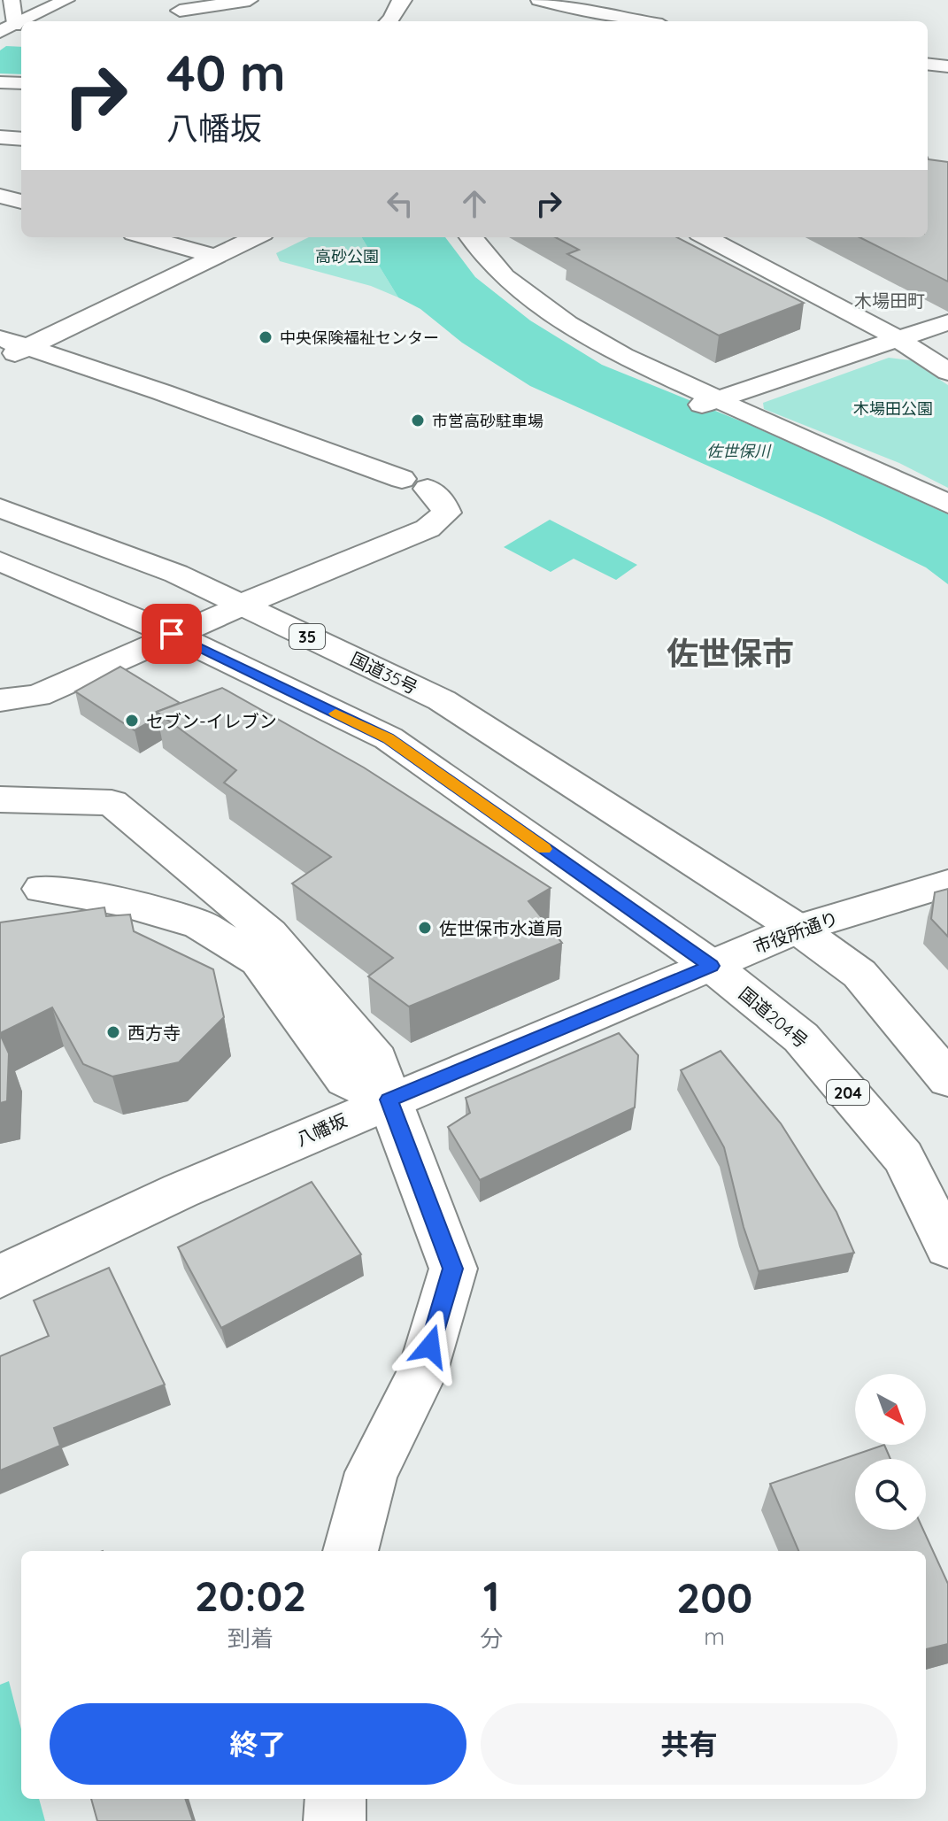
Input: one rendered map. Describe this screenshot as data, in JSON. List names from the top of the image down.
{
  "streets": {
    "main road": [
      "35",
      "国道35号",
      "市役所通り",
      "国道204号",
      "204",
      "八幡坂"
    ]
  },
  "crossings": [
    ["国道35号", "市役所通り"],
    ["市役所通り", "国道204号"],
    ["市役所通り", "八幡坂"]
  ],
  "districts": ["木場田町", "佐世保市"],
  "water": ["佐世保川"],
  "parks": ["高砂公園", "木場田公園"],
  "places": [
    "中央保険福祉センター",
    "市営高砂駐車場",
    "セブン-イレブン",
    "佐世保市水道局",
    "西方寺"
  ],
  "north": "bottom right",
  "page": {
    "turn": ["40 m", "八幡坂"],
    "eta": [
      "20:02",
      "到着",
      "1",
      "分",
      "200",
      "m"
    ],
    "buttons": ["終了", "共有"]
  }
}
